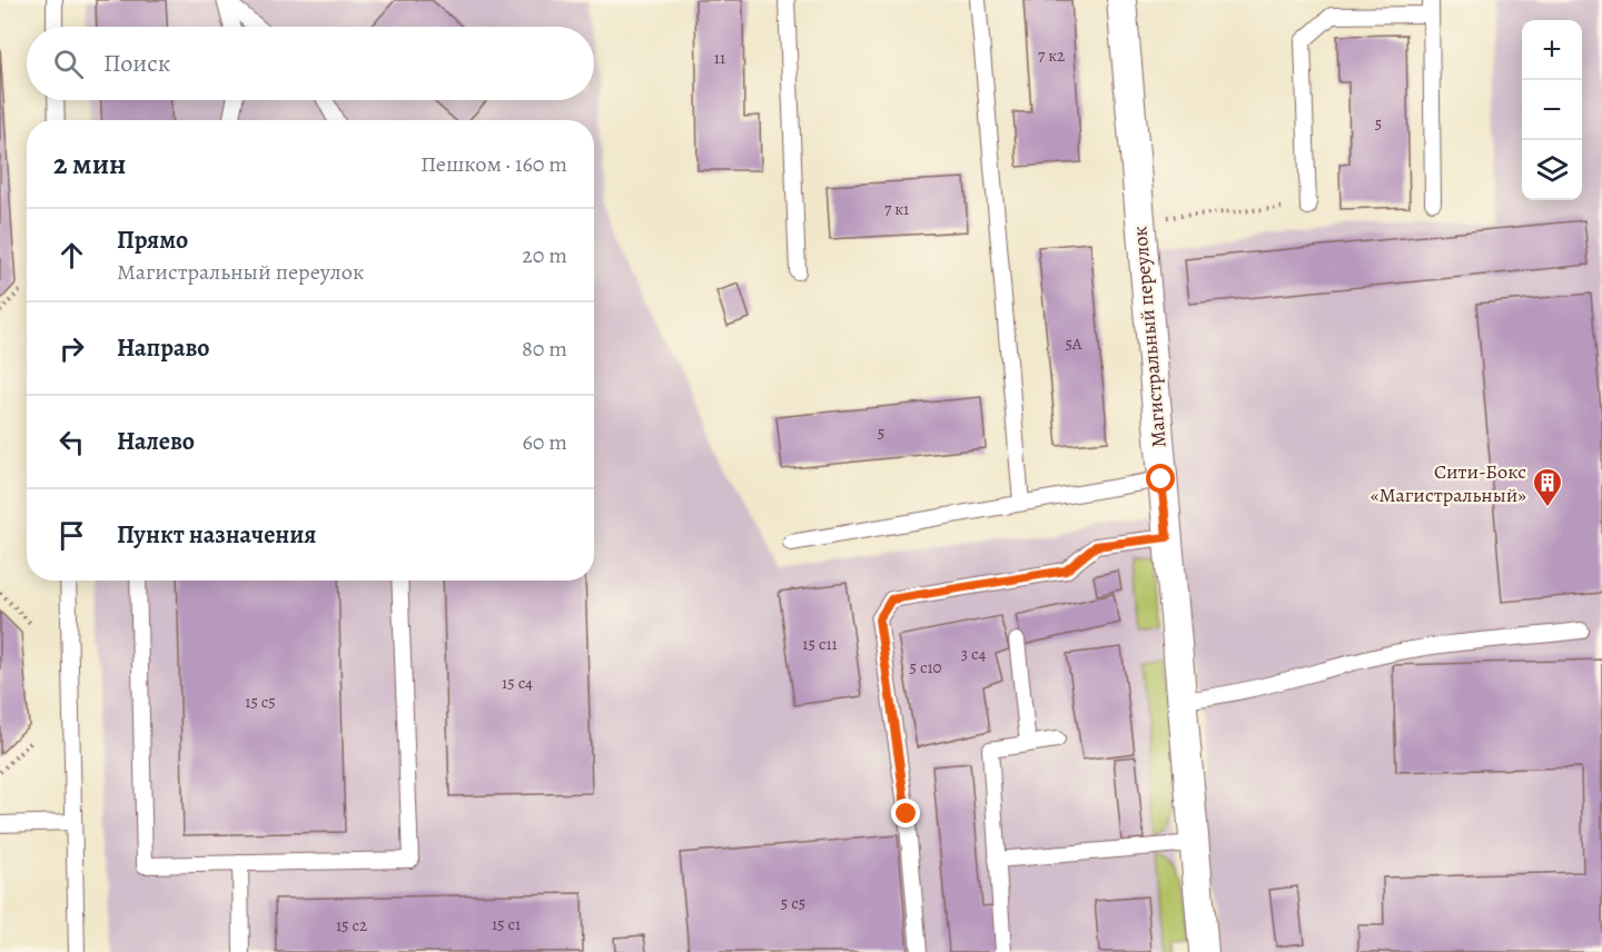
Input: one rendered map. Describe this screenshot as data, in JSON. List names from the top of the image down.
{
  "streets": {
    "street": ["Магистральный переулок"]
  },
  "places": {
    "building": ["Сити-Бокс «Магистральный»"]
  },
  "house_numbers": [
    "7 к2",
    "11",
    "5",
    "7 к1",
    "5А",
    "5",
    "15 с11",
    "3 с4",
    "5 с10",
    "15 с4",
    "15 с5",
    "5 с5",
    "15 с1",
    "15 с2"
  ],
  "page": {
    "map_buttons": ["+", "−"],
    "search": "Поиск",
    "heading": ["2 мин", "Пешком · 160 m"],
    "list": [
      ["Прямо", "Магистральный переулок", "20 m"],
      ["Направо", "80 m"],
      ["Налево", "60 m"],
      "Пункт назначения"
    ]
  }
}
